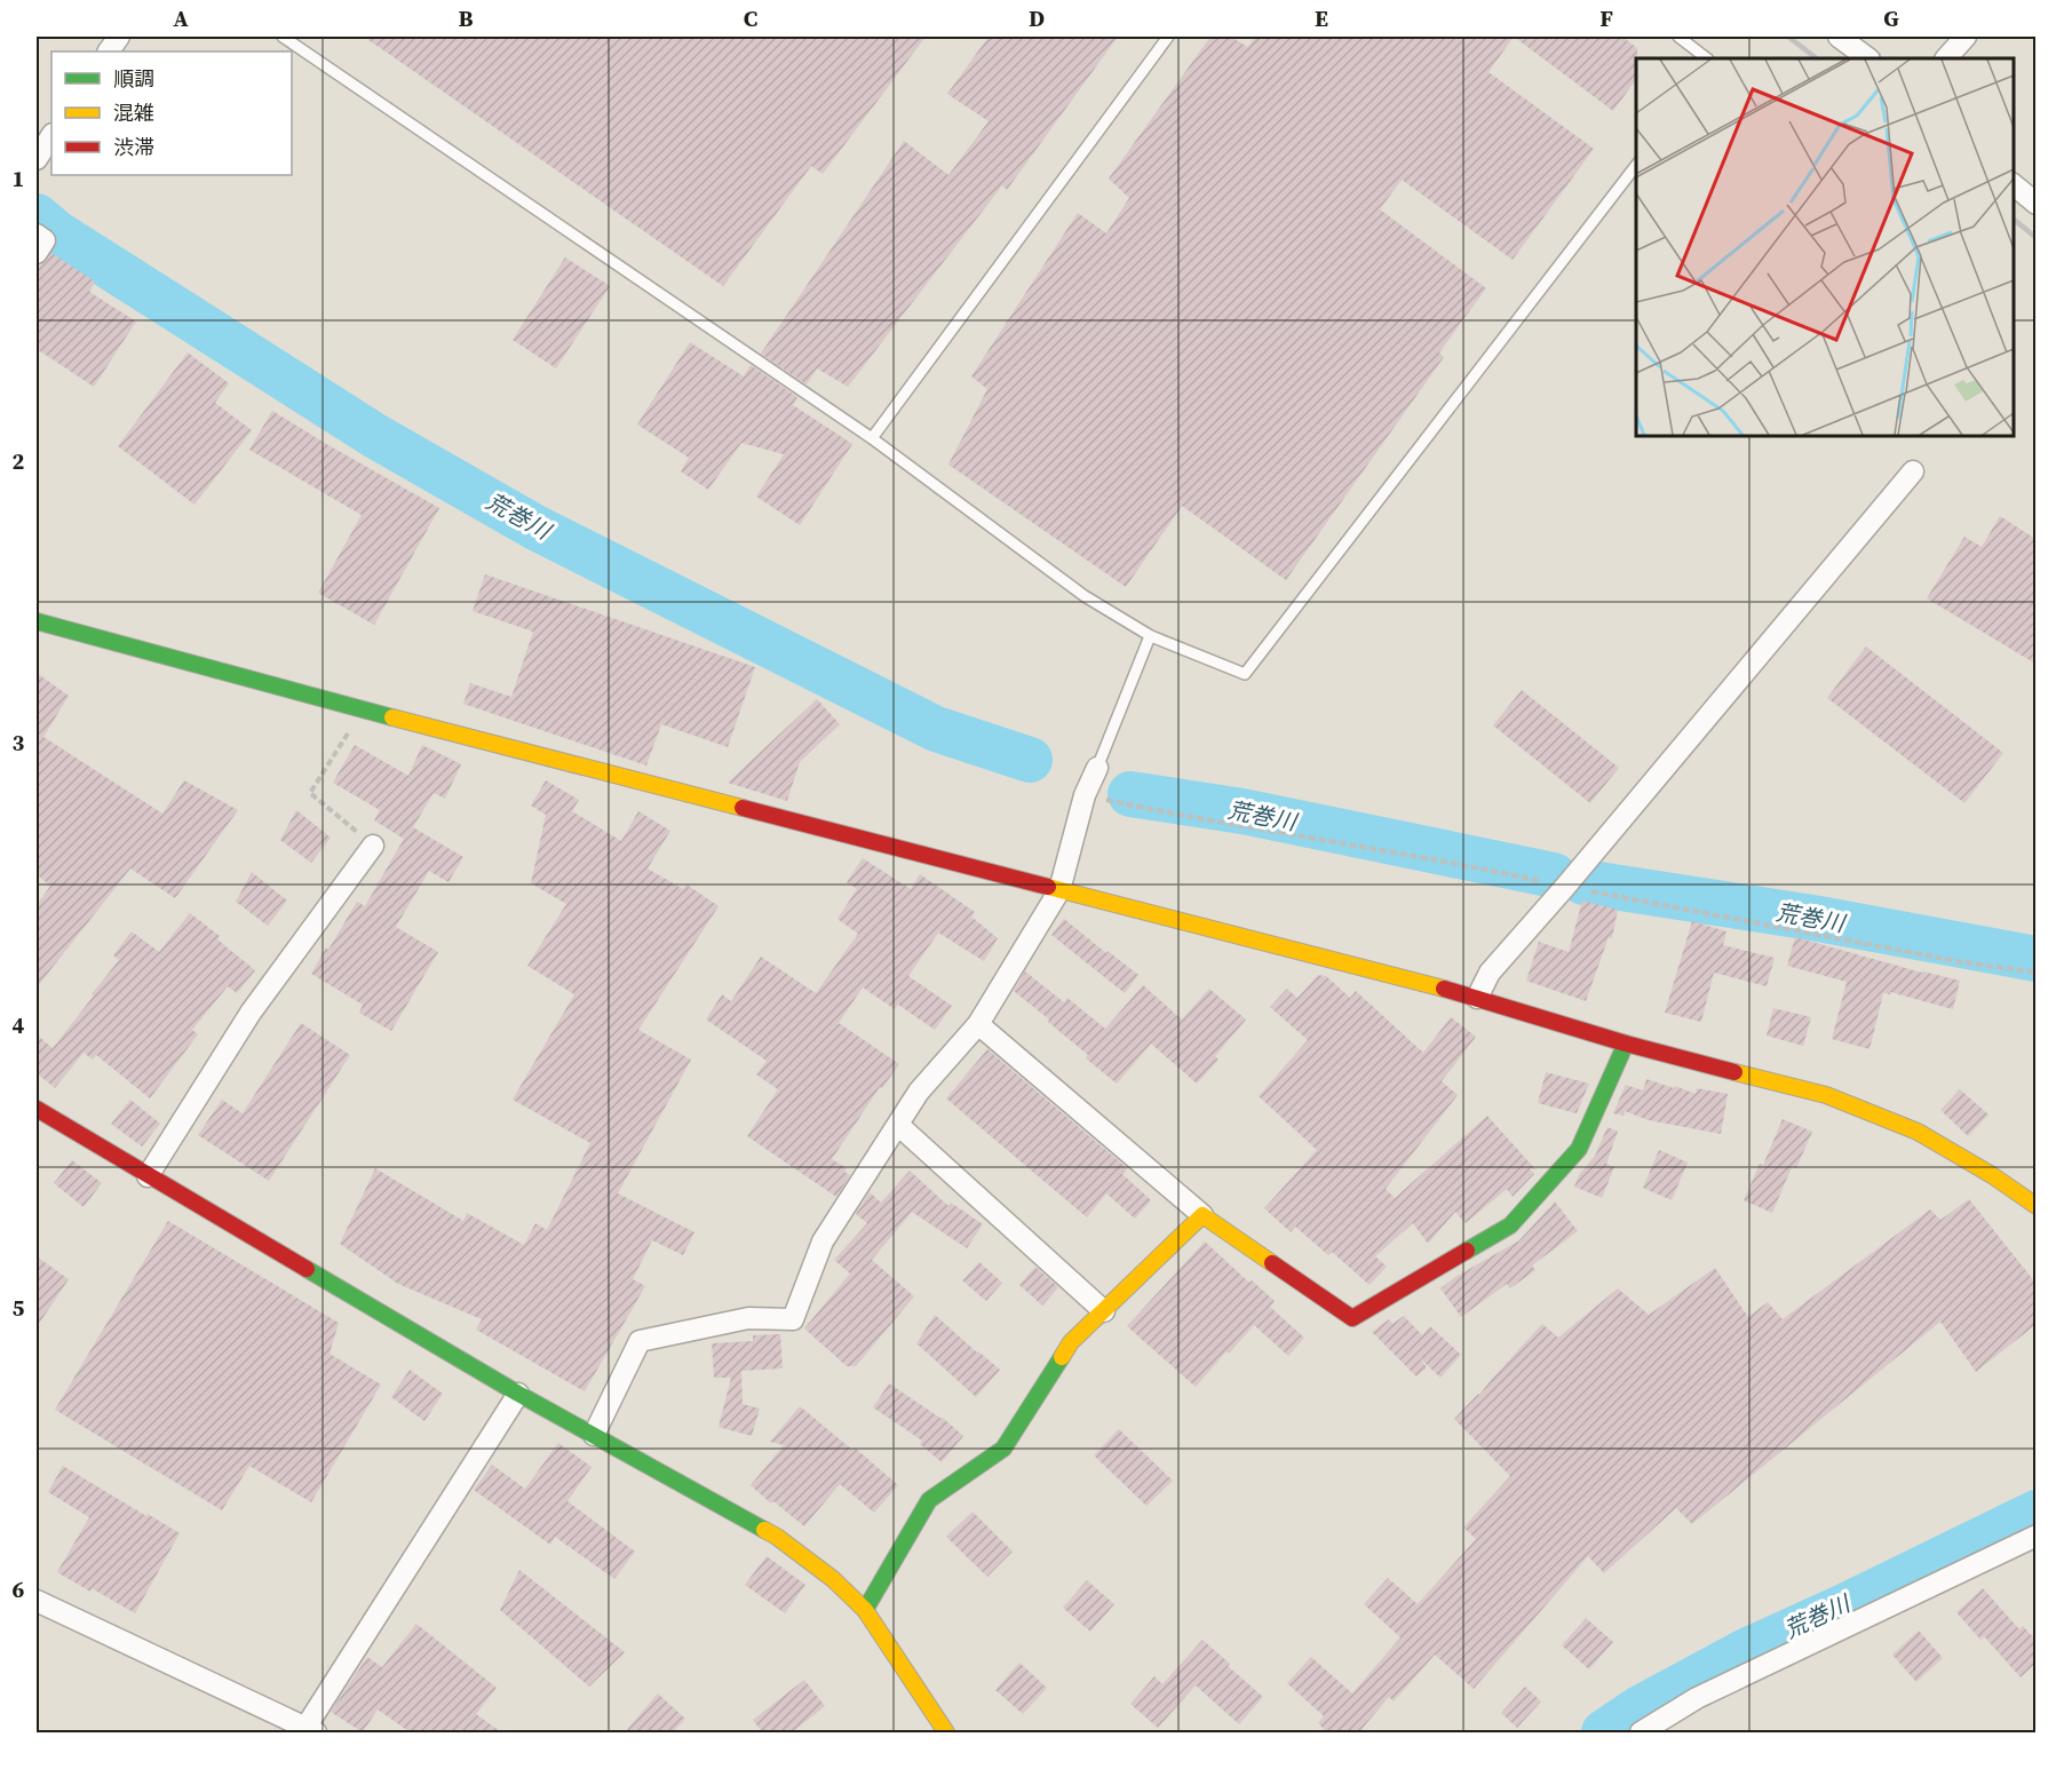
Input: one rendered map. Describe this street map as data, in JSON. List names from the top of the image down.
{
  "water": ["荒巻川"],
  "legend": ["順調", "混雑", "渋滞"],
  "grid": {
    "columns": [
      "A",
      "B",
      "C",
      "D",
      "E",
      "F",
      "G"
    ],
    "rows": [
      "1",
      "2",
      "3",
      "4",
      "5",
      "6"
    ]
  }
}
